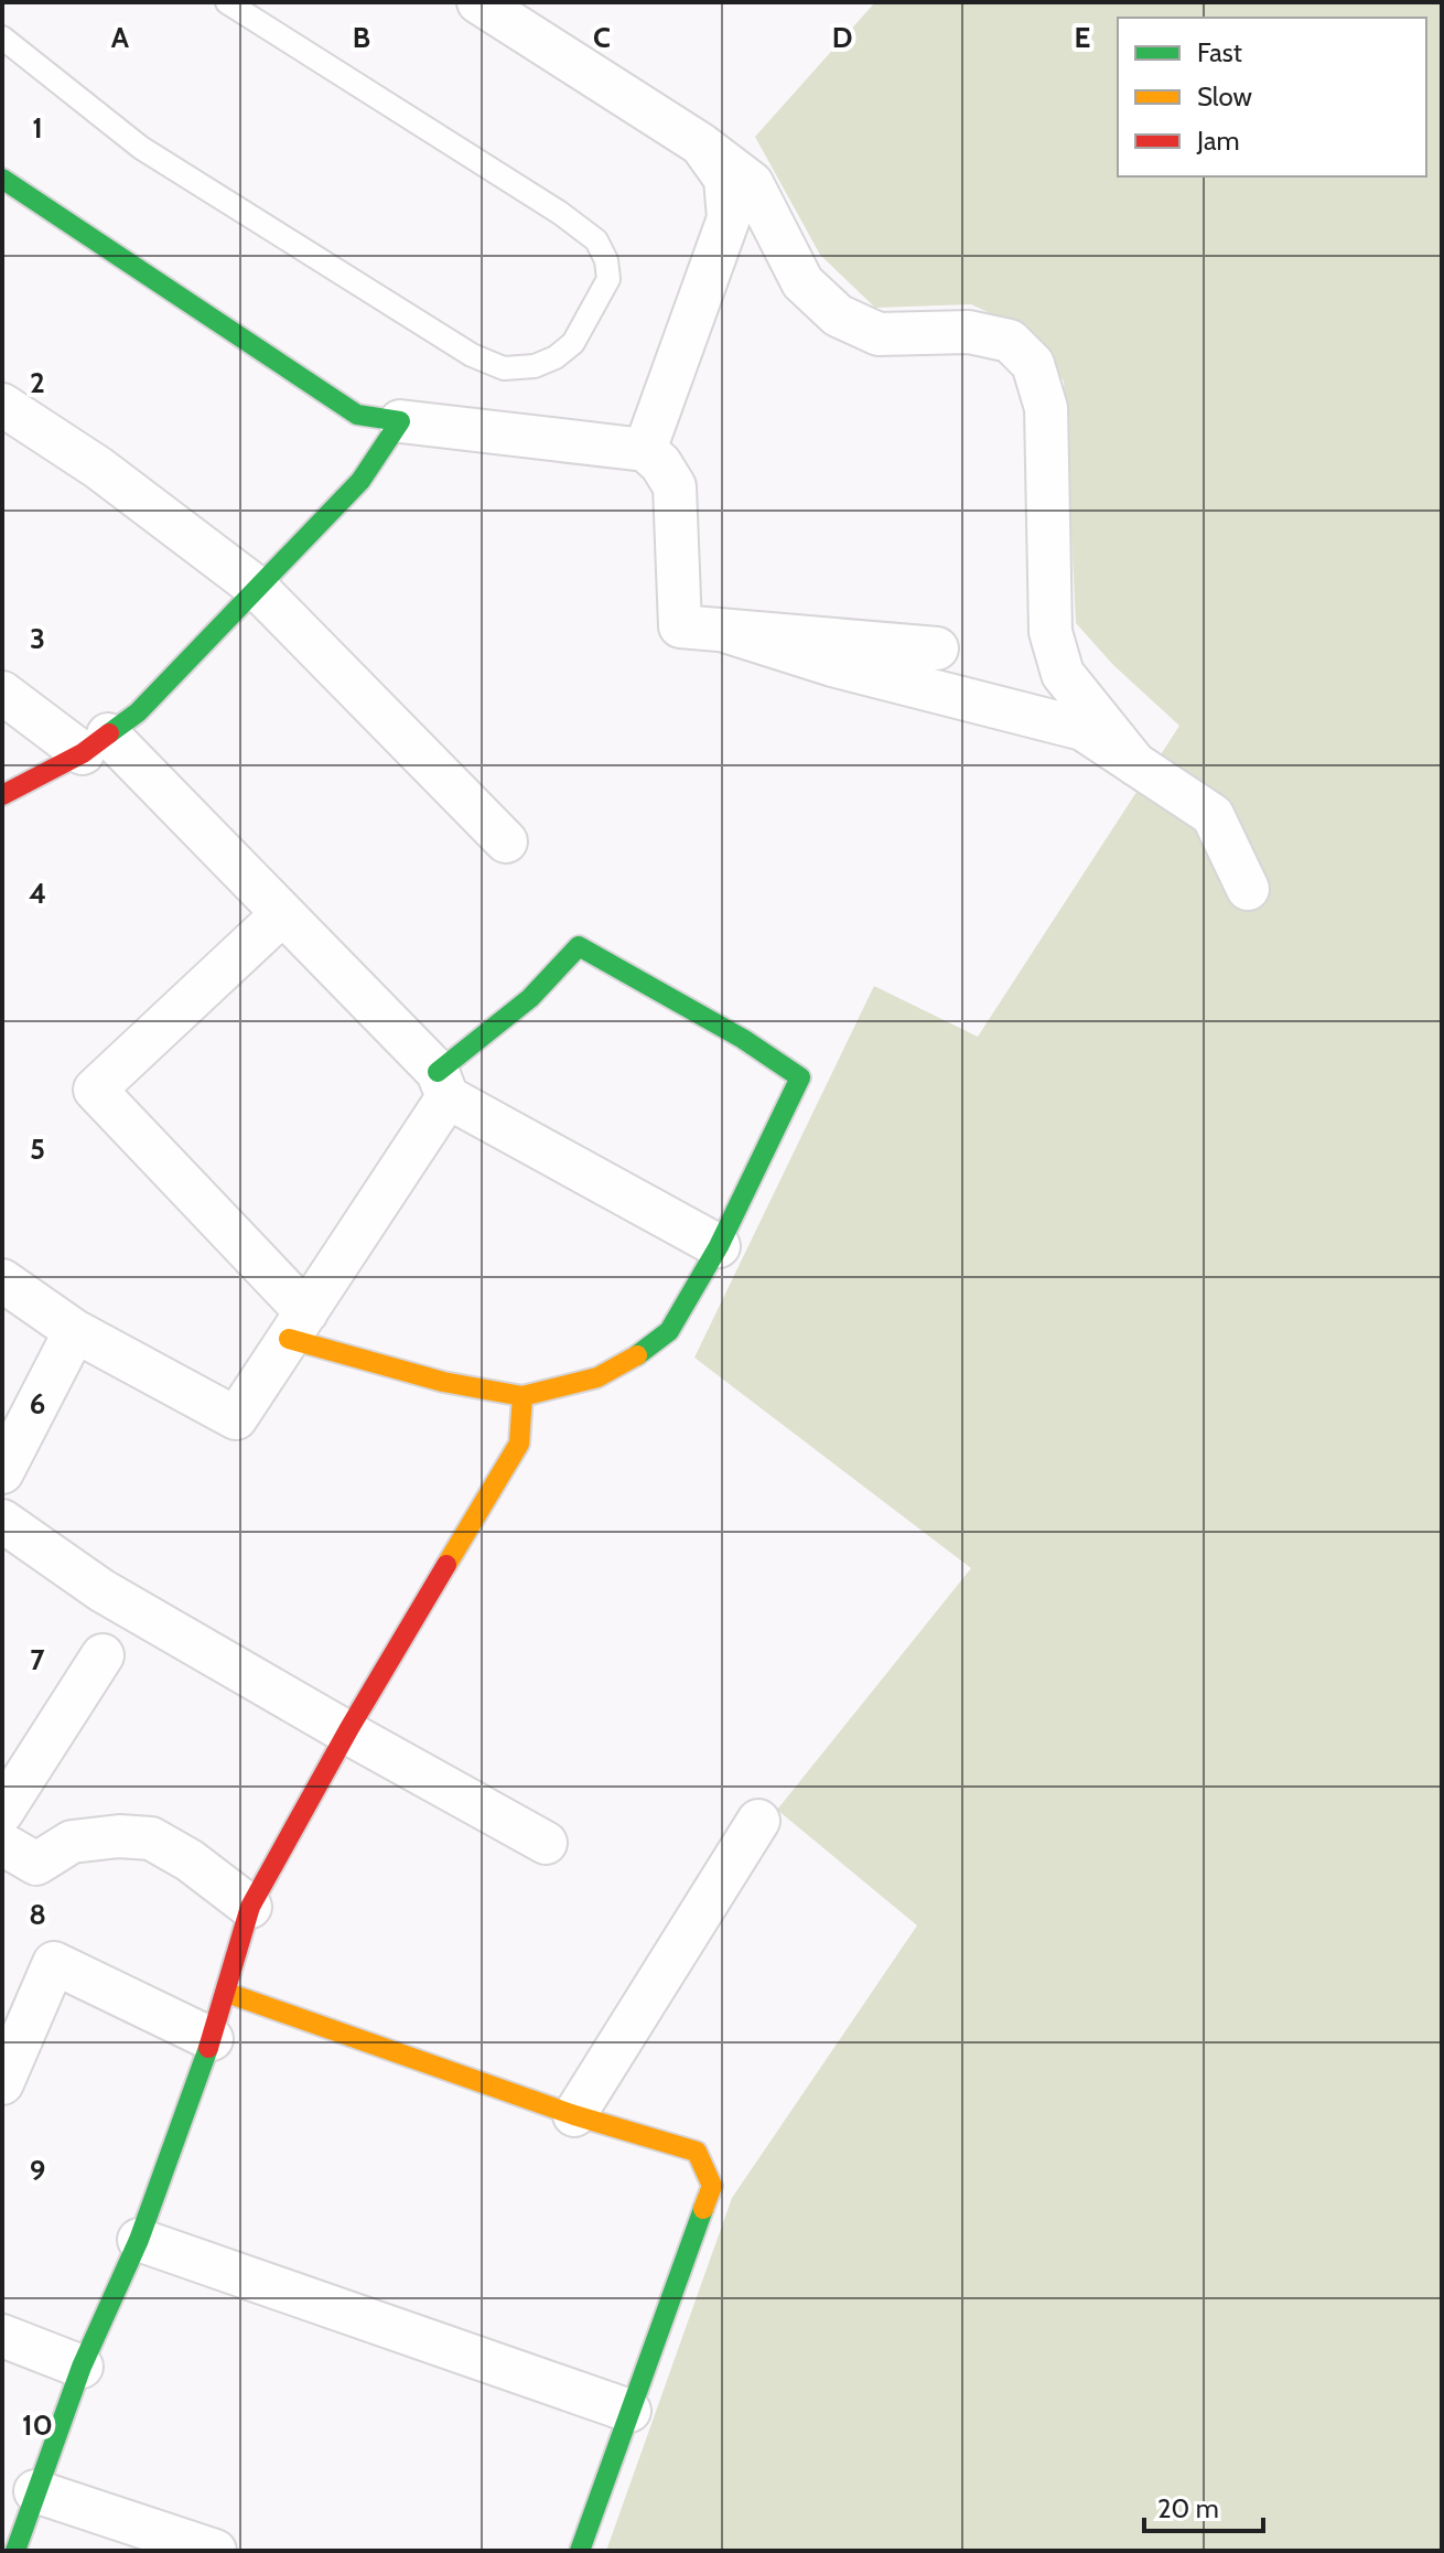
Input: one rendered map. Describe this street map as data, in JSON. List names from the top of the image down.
{
  "legend": ["Fast", "Slow", "Jam"],
  "scale_bar": "20 m",
  "grid": {
    "columns": [
      "A",
      "B",
      "C",
      "D",
      "E"
    ],
    "rows": [
      "1",
      "2",
      "3",
      "4",
      "5",
      "6",
      "7",
      "8",
      "9",
      "10"
    ]
  }
}
